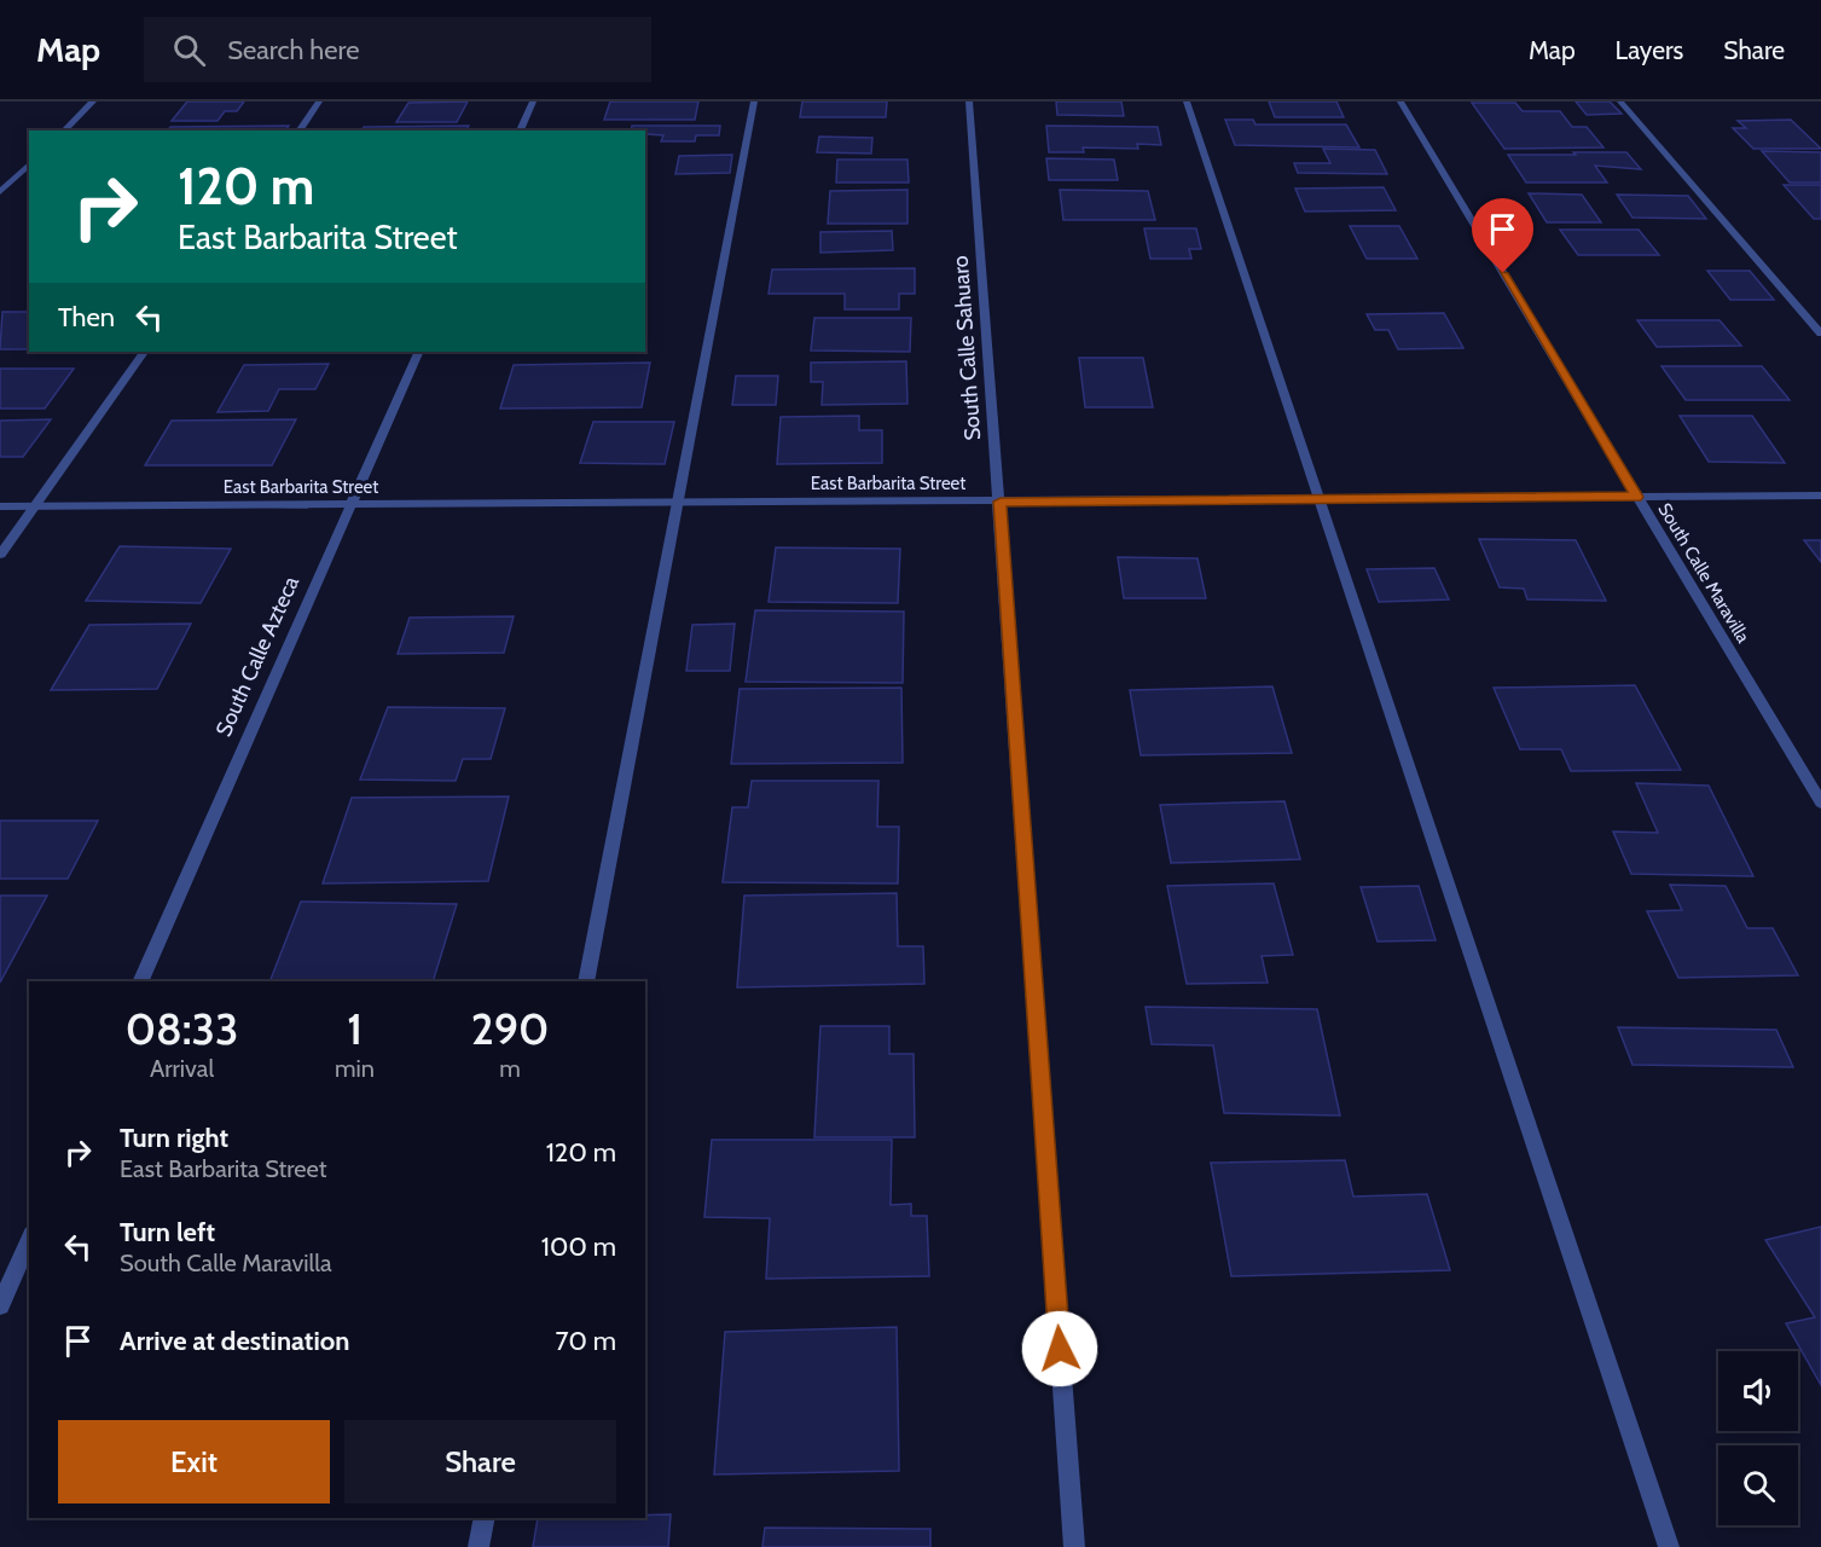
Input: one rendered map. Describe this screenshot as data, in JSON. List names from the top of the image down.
{
  "streets": {
    "street": [
      "South Calle Sahuaro",
      "East Barbarita Street",
      "South Calle Maravilla",
      "South Calle Azteca"
    ]
  },
  "crossings": [
    ["South Calle Sahuaro", "East Barbarita Street"],
    ["East Barbarita Street", "South Calle Maravilla"],
    ["East Barbarita Street", "South Calle Azteca"]
  ],
  "page": {
    "header": "Map",
    "search": "Search here",
    "nav": ["Map", "Layers", "Share"],
    "turn": ["120 m", "East Barbarita Street"],
    "then": "Then",
    "eta": [
      "08:33",
      "Arrival",
      "1",
      "min",
      "290",
      "m"
    ],
    "list": [
      {
        "name": "Turn right",
        "note": "East Barbarita Street",
        "value": "120 m"
      },
      {
        "name": "Turn left",
        "note": "South Calle Maravilla",
        "value": "100 m"
      },
      {
        "name": "Arrive at destination",
        "value": "70 m"
      }
    ],
    "buttons": ["Exit", "Share"]
  }
}
